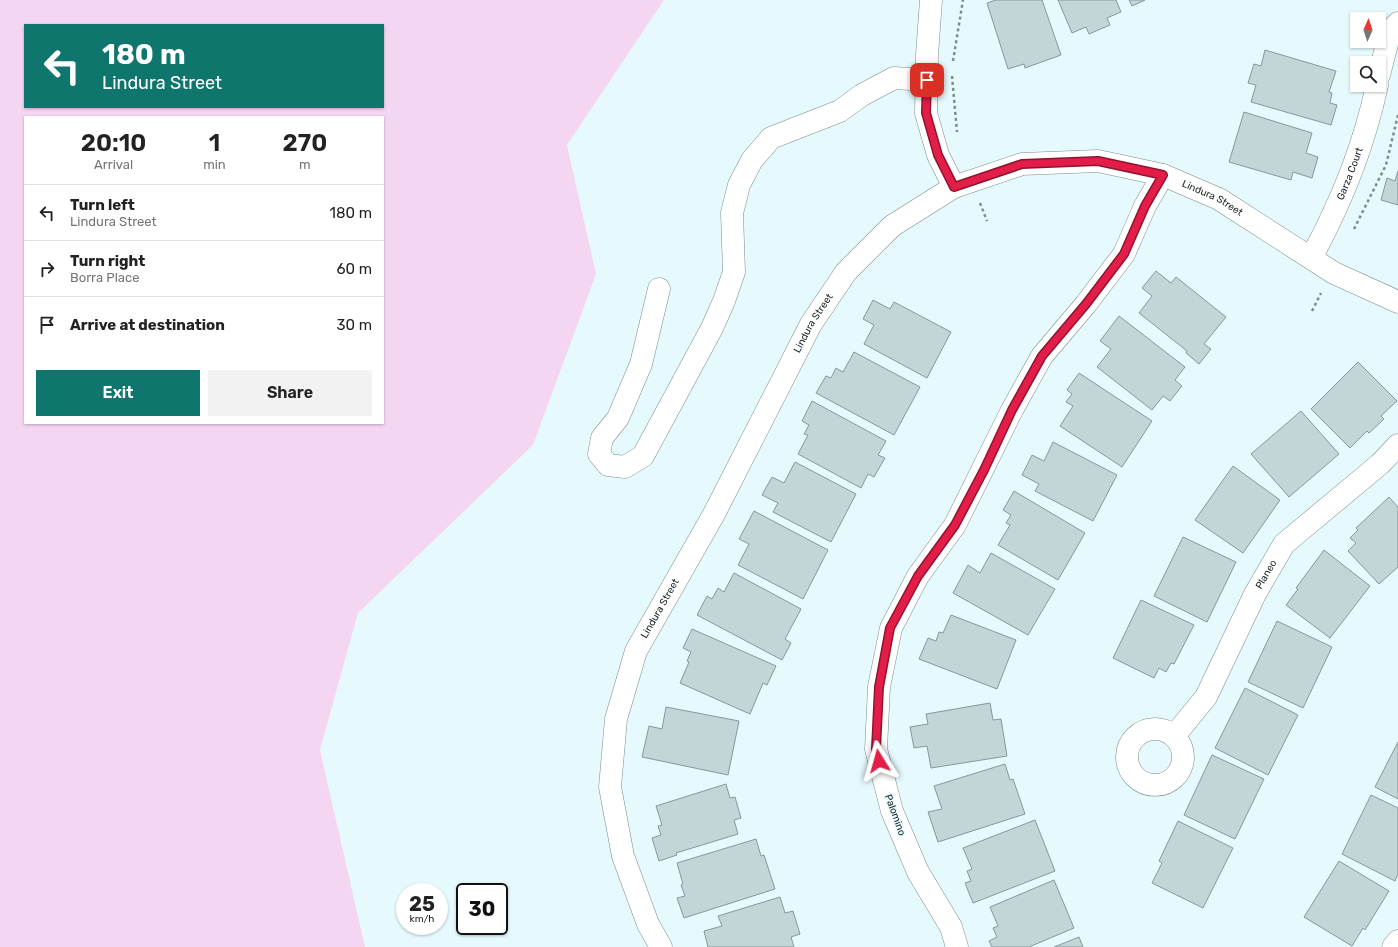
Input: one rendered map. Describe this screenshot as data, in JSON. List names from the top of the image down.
{
  "streets": {
    "street": [
      "Garza Court",
      "Lindura Street",
      "Planeo",
      "Palomino"
    ]
  },
  "crossings": [
    ["Garza Court", "Lindura Street"],
    ["Lindura Street", "Palomino"]
  ],
  "north": "top",
  "page": {
    "turn": ["180 m", "Lindura Street"],
    "eta": [
      "20:10",
      "Arrival",
      "1",
      "min",
      "270",
      "m"
    ],
    "list": [
      {
        "name": "Turn left",
        "note": "Lindura Street",
        "value": "180 m"
      },
      {
        "name": "Turn right",
        "note": "Borra Place",
        "value": "60 m"
      },
      {
        "name": "Arrive at destination",
        "value": "30 m"
      }
    ],
    "buttons": ["Exit", "Share"],
    "speed": "25 km/h",
    "limit": "30"
  }
}
